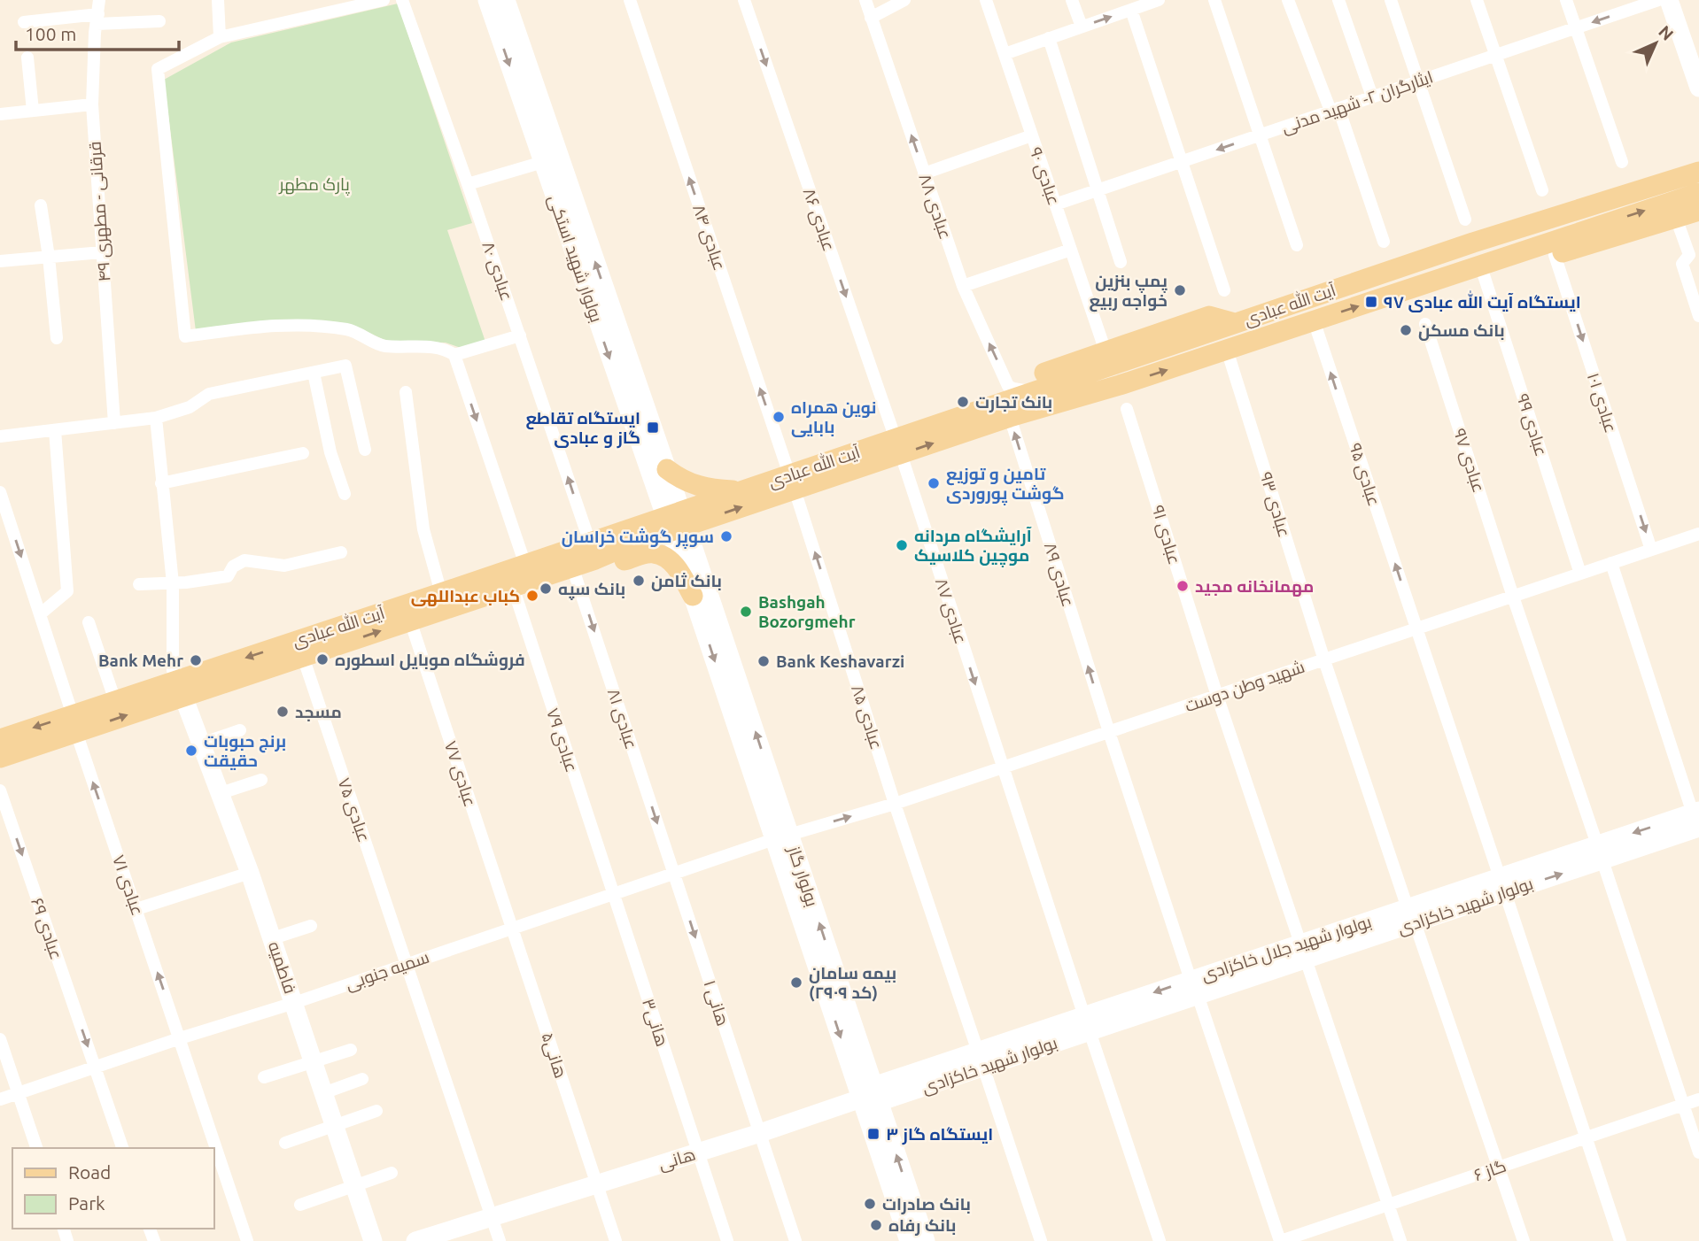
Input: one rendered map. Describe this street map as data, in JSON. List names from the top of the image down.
{
  "streets": {
    "main road": [
      "بولوار شهید استکی",
      "آیت الله عبادی",
      "بولوار گاز",
      "بولوار شهید جلال خاکزادی",
      "فاطمیه",
      "هانی"
    ],
    "street": [
      "ایثارگران ۲- شهید مدنی",
      "عبادی ۹۰",
      "عبادی ۸۸",
      "قرقانی - مطهری ۴۹",
      "عبادی ۸۶",
      "عبادی ۸۴",
      "عبادی ۸۰",
      "عبادی ۱۰۱",
      "عبادی ۹۹",
      "عبادی ۹۷",
      "عبادی ۹۵",
      "عبادی ۹۳",
      "عبادی ۹۱",
      "عبادی ۸۹",
      "عبادی ۸۷",
      "شهید وطن دوست",
      "عبادی ۸۵",
      "عبادی ۸۱",
      "عبادی ۷۹",
      "عبادی ۷۷",
      "عبادی ۷۵",
      "عبادی ۷۱",
      "عبادی ۶۹",
      "سمیه جنوبی",
      "هانی ۱",
      "هانی۳",
      "هانی۵",
      "گاز ۶"
    ]
  },
  "crossings": [
    ["ایثارگران ۲- شهید مدنی", "عبادی ۹۰"],
    ["عبادی ۹۰", "آیت الله عبادی"],
    ["عبادی ۸۶", "آیت الله عبادی"],
    ["عبادی ۸۶", "عبادی ۸۷"],
    ["عبادی ۸۴", "آیت الله عبادی"],
    ["عبادی ۸۴", "عبادی ۸۵"],
    ["بولوار شهید استکی", "آیت الله عبادی"],
    ["بولوار شهید استکی", "بولوار گاز"],
    ["عبادی ۸۰", "آیت الله عبادی"],
    ["آیت الله عبادی", "عبادی ۹۵"],
    ["آیت الله عبادی", "عبادی ۹۳"],
    ["آیت الله عبادی", "عبادی ۸۹"],
    ["آیت الله عبادی", "عبادی ۸۷"],
    ["آیت الله عبادی", "عبادی ۸۵"],
    ["آیت الله عبادی", "عبادی ۸۱"],
    ["آیت الله عبادی", "عبادی ۷۹"],
    ["آیت الله عبادی", "عبادی ۷۷"],
    ["آیت الله عبادی", "عبادی ۷۵"],
    ["آیت الله عبادی", "بولوار گاز"],
    ["آیت الله عبادی", "عبادی ۷۱"],
    ["آیت الله عبادی", "فاطمیه"],
    ["عبادی ۱۰۱", "شهید وطن دوست"],
    ["عبادی ۹۹", "شهید وطن دوست"],
    ["عبادی ۹۷", "شهید وطن دوست"],
    ["عبادی ۹۷", "بولوار شهید جلال خاکزادی"],
    ["عبادی ۹۷", "گاز ۶"],
    ["عبادی ۹۵", "شهید وطن دوست"],
    ["عبادی ۹۵", "بولوار شهید جلال خاکزادی"],
    ["عبادی ۹۵", "گاز ۶"],
    ["عبادی ۹۳", "شهید وطن دوست"],
    ["عبادی ۹۳", "بولوار شهید جلال خاکزادی"],
    ["عبادی ۹۳", "گاز ۶"],
    ["عبادی ۹۱", "شهید وطن دوست"],
    ["عبادی ۹۱", "بولوار شهید جلال خاکزادی"],
    ["عبادی ۹۱", "گاز ۶"],
    ["عبادی ۸۹", "شهید وطن دوست"],
    ["عبادی ۸۹", "بولوار شهید جلال خاکزادی"],
    ["عبادی ۸۹", "گاز ۶"],
    ["عبادی ۸۷", "شهید وطن دوست"],
    ["عبادی ۸۷", "بولوار شهید جلال خاکزادی"],
    ["شهید وطن دوست", "عبادی ۸۵"],
    ["شهید وطن دوست", "بولوار گاز"],
    ["شهید وطن دوست", "سمیه جنوبی"],
    ["عبادی ۸۵", "بولوار شهید جلال خاکزادی"],
    ["عبادی ۸۱", "سمیه جنوبی"],
    ["عبادی ۸۱", "هانی ۱"],
    ["عبادی ۷۹", "سمیه جنوبی"],
    ["عبادی ۷۹", "هانی۳"],
    ["عبادی ۷۷", "سمیه جنوبی"],
    ["عبادی ۷۷", "هانی۵"],
    ["عبادی ۷۵", "سمیه جنوبی"],
    ["عبادی ۷۵", "هانی"],
    ["بولوار گاز", "بولوار شهید جلال خاکزادی"],
    ["بولوار گاز", "سمیه جنوبی"],
    ["بولوار گاز", "هانی"],
    ["عبادی ۷۱", "سمیه جنوبی"],
    ["عبادی ۶۹", "سمیه جنوبی"],
    ["بولوار شهید جلال خاکزادی", "هانی"],
    ["فاطمیه", "سمیه جنوبی"],
    ["سمیه جنوبی", "هانی ۱"],
    ["سمیه جنوبی", "هانی۳"],
    ["سمیه جنوبی", "هانی۵"],
    ["هانی ۱", "هانی"],
    ["هانی۳", "هانی"],
    ["هانی۵", "هانی"]
  ],
  "one_way": [
    "عبادی ۸۸",
    "عبادی ۸۶",
    "عبادی ۸۴",
    "عبادی ۱۰۱",
    "عبادی ۸۹",
    "عبادی ۸۷",
    "عبادی ۸۵",
    "عبادی ۸۱",
    "عبادی ۶۹",
    "هانی ۱"
  ],
  "parks": ["پارک مطهر"],
  "places": {
    "other": [
      "پمپ بنزین خواجه ربیع",
      "بانک مسکن",
      "بانک تجارت",
      "نوین همراه بابایی",
      "تامین و توزیع گوشت پوروردی",
      "سوپر گوشت خراسان",
      "آرایشگاه مردانه موچین کلاسیک",
      "بانک ثامن",
      "مهمانخانه مجید",
      "بانک سپه",
      "کباب عبداللهی",
      "Bashgah Bozorgmehr",
      "فروشگاه موبایل اسطوره",
      "Bank Mehr",
      "Bank Keshavarzi",
      "مسجد",
      "برنج حبوبات حقیقت",
      "بیمه سامان (کد ۲۹۰۹)",
      "بانک صادرات",
      "بانک رفاه"
    ],
    "transit": ["ایستگاه آیت الله عبادی ۹۷", "ایستگاه تقاطع گاز و عبادی", "ایستگاه گاز ۳"]
  },
  "legend": ["Road", "Park"],
  "scale_bar": "100 m",
  "north": "top right"
}
